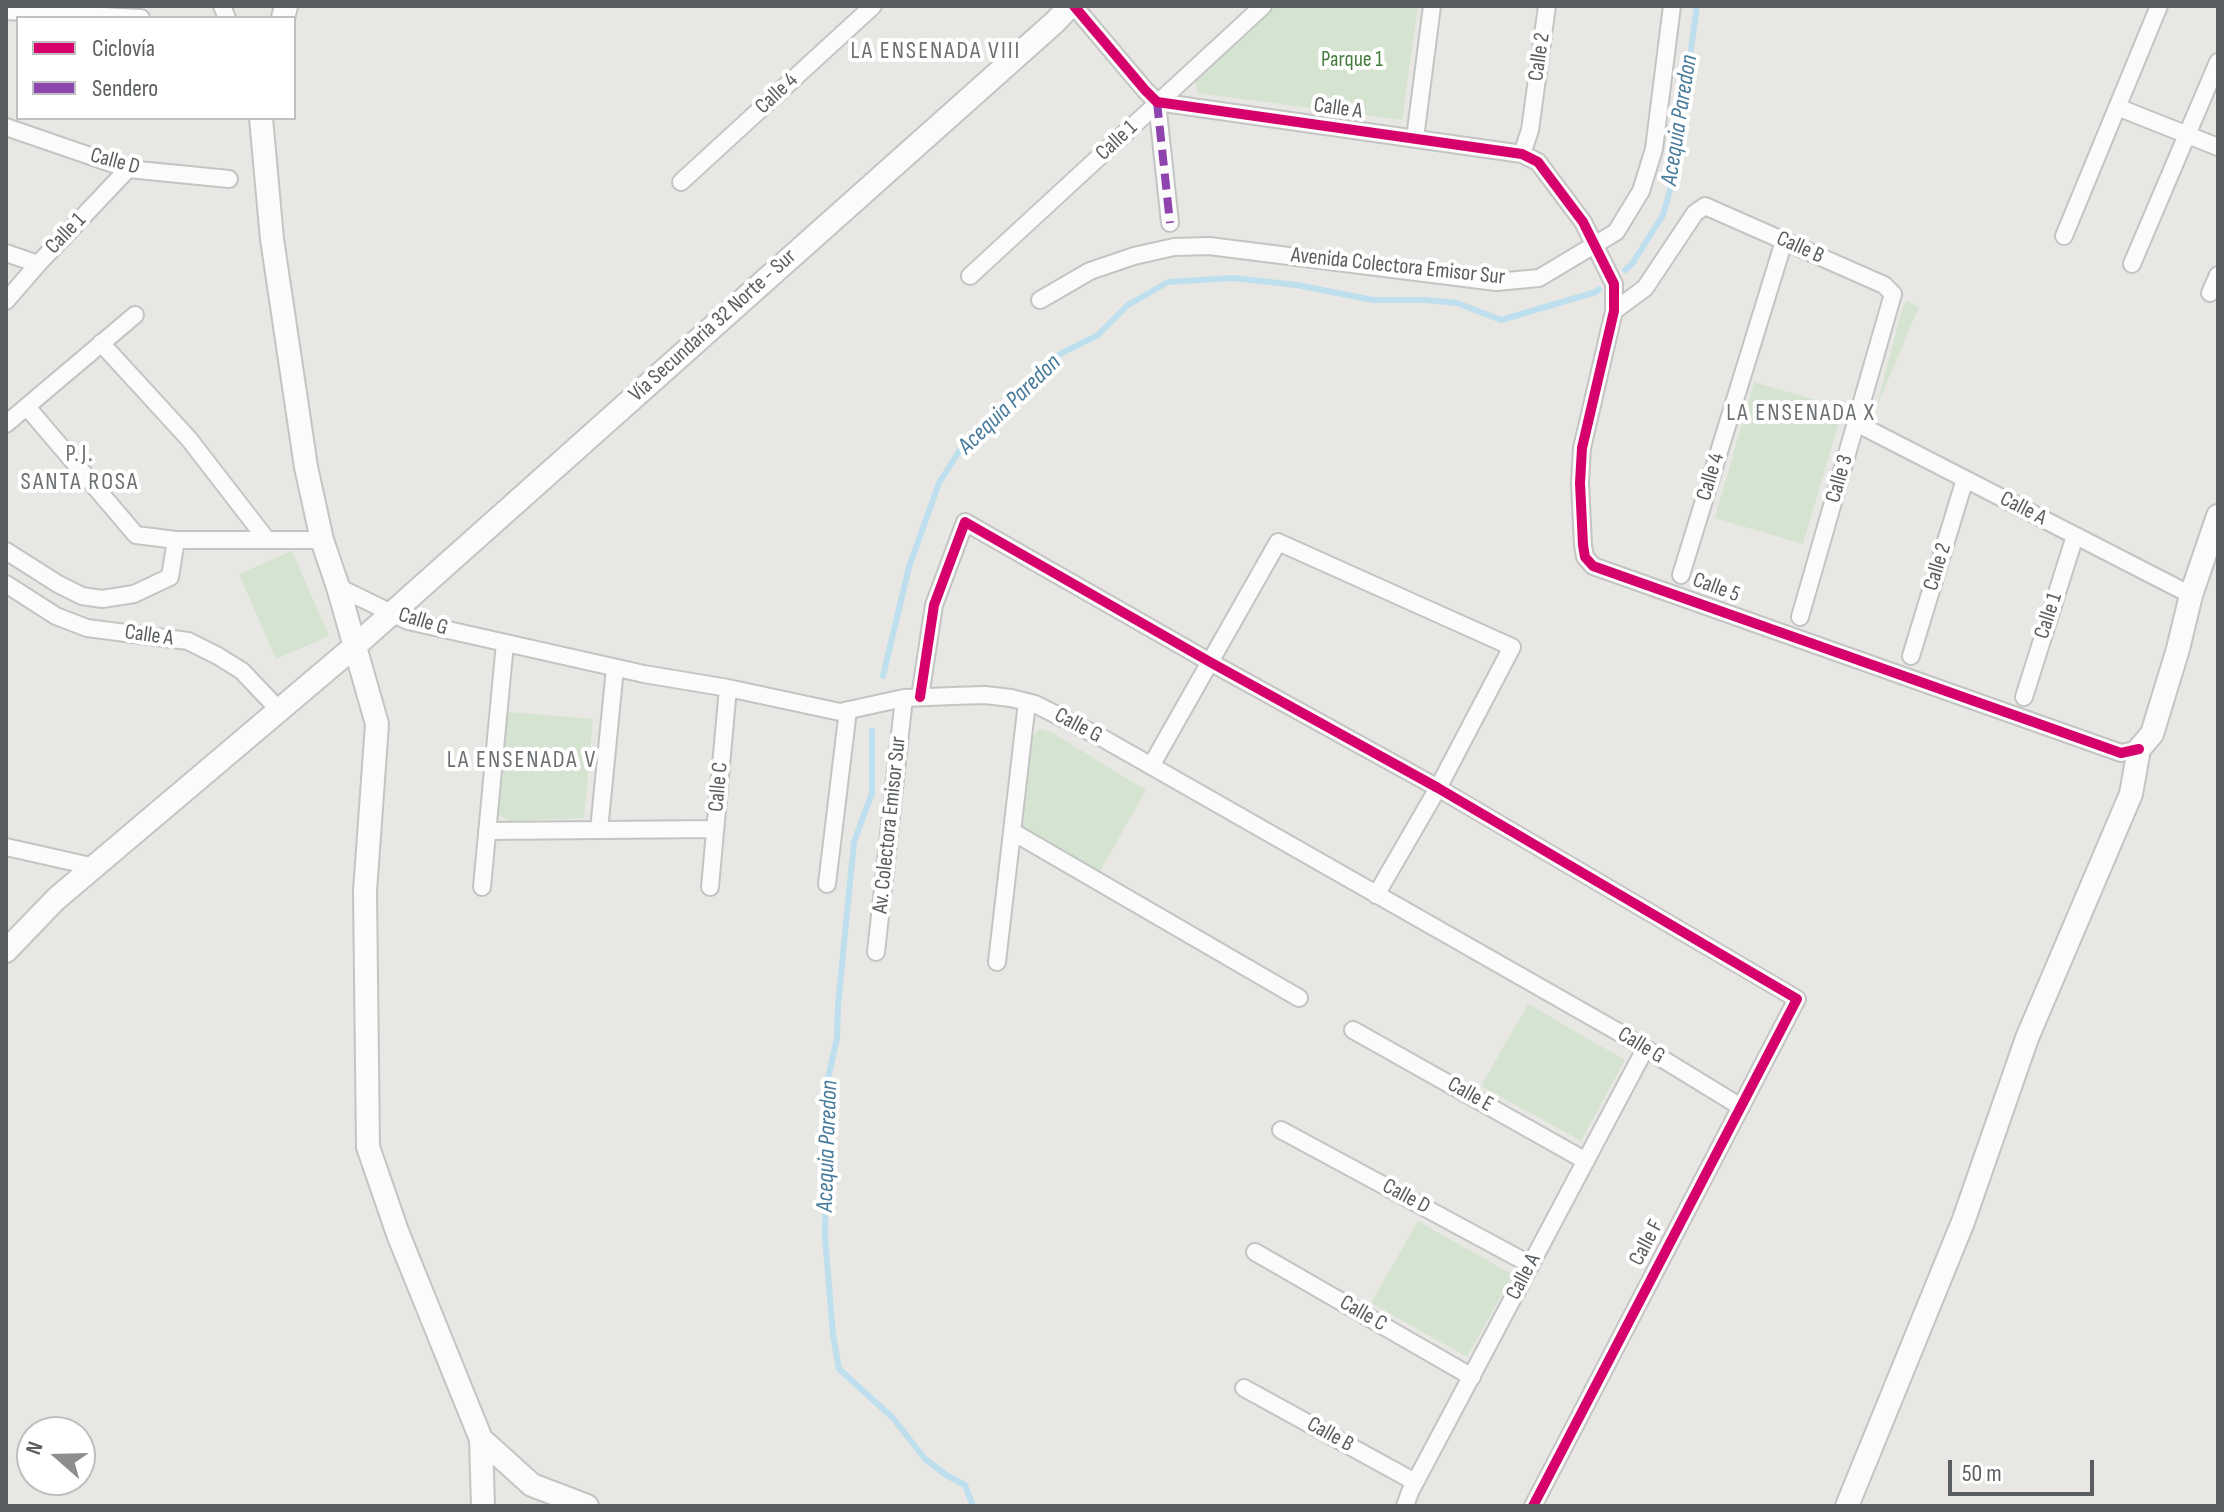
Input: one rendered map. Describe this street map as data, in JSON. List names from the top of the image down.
{
  "streets": {
    "street": [
      "Calle 2",
      "Calle 4",
      "Calle A",
      "Calle 1",
      "Calle D",
      "Calle B",
      "Avenida Colectora Emisor Sur",
      "Vía Secundaria 32 Norte - Sur",
      "Calle 3",
      "Calle 5",
      "Calle G",
      "Calle C",
      "Av. Colectora Emisor Sur",
      "Calle E",
      "Calle F"
    ]
  },
  "crossings": [
    ["Calle 2", "Calle A"],
    ["Calle 4", "Calle B"],
    ["Calle A", "Calle 1"],
    ["Calle A", "Calle D"],
    ["Calle A", "Calle B"],
    ["Calle A", "Vía Secundaria 32 Norte - Sur"],
    ["Calle A", "Calle 3"],
    ["Calle A", "Calle G"],
    ["Calle A", "Calle C"],
    ["Calle A", "Calle E"],
    ["Calle 1", "Calle D"],
    ["Calle B", "Calle 3"],
    ["Calle B", "Calle 5"],
    ["Avenida Colectora Emisor Sur", "Calle 5"],
    ["Vía Secundaria 32 Norte - Sur", "Calle G"],
    ["Calle G", "Calle C"],
    ["Calle G", "Av. Colectora Emisor Sur"],
    ["Calle G", "Calle F"]
  ],
  "districts": [
    "LA ENSENADA VIII",
    "LA ENSENADA X",
    "P.J. SANTA ROSA",
    "LA ENSENADA V"
  ],
  "water": ["Acequia Paredon"],
  "parks": ["Parque 1"],
  "legend": ["Ciclovía", "Sendero"],
  "scale_bar": "50 m",
  "north": "left"
}
